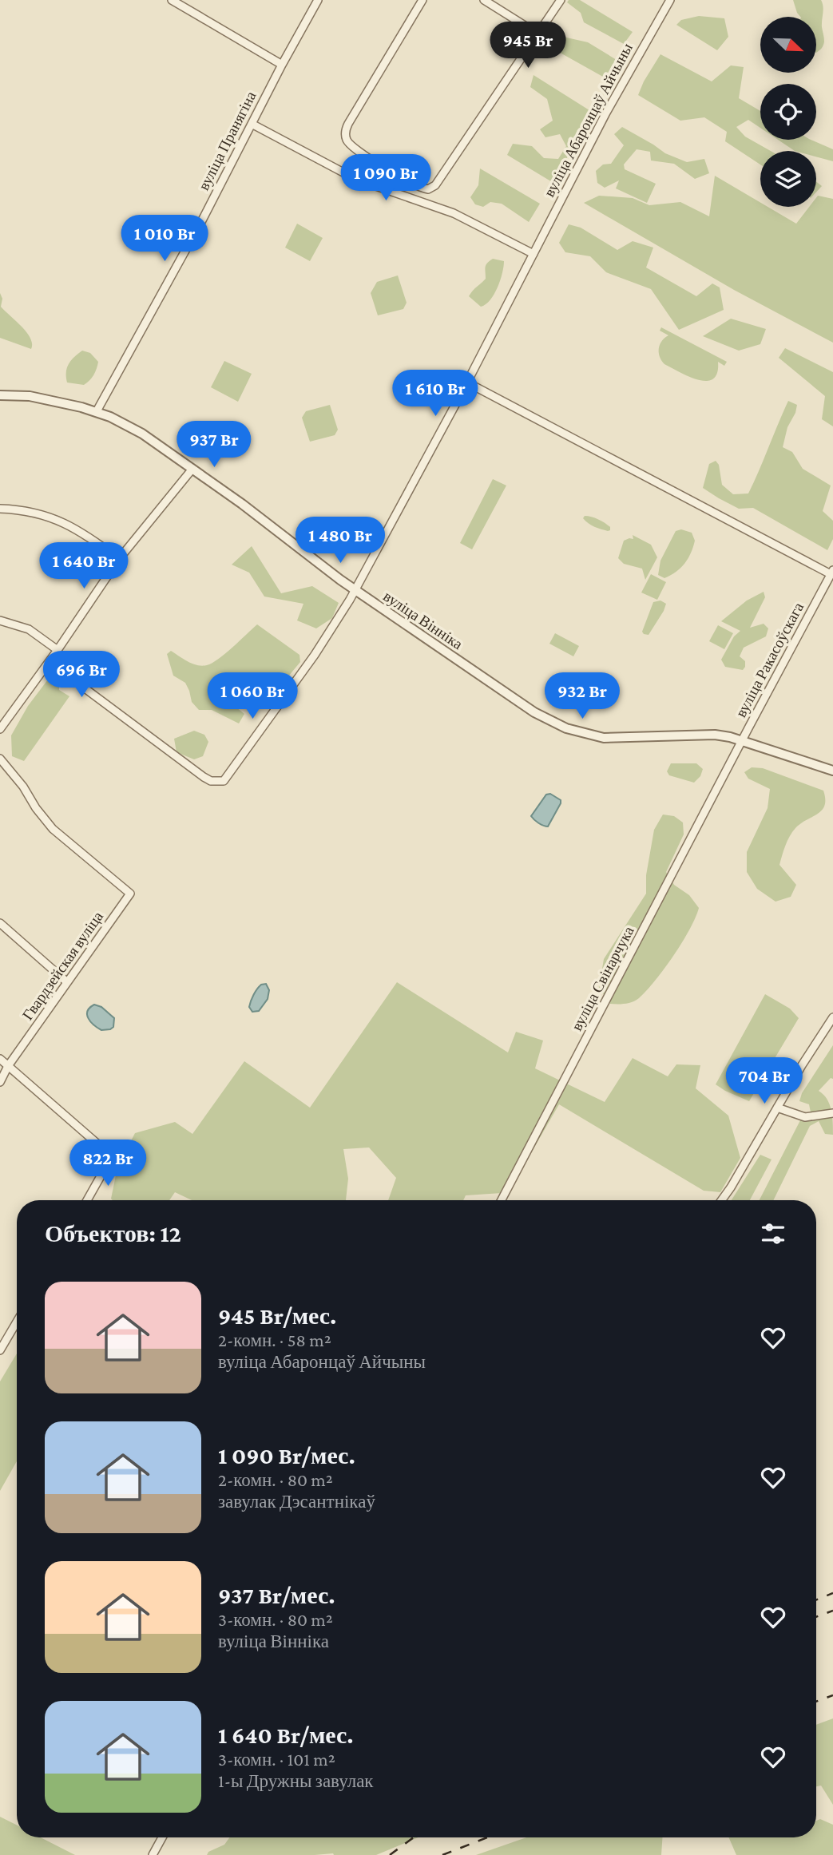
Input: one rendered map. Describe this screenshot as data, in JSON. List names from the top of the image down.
{
  "streets": {
    "street": [
      "вуліца Абаронцаў Айчыны",
      "вуліца Пранягіна",
      "вуліца Вінніка",
      "вуліца Ракасоўскага",
      "Гвардзейская вуліца",
      "вуліца Свінарчука"
    ]
  },
  "crossings": [
    ["вуліца Пранягіна", "вуліца Вінніка"],
    ["вуліца Вінніка", "вуліца Ракасоўскага"],
    ["вуліца Ракасоўскага", "вуліца Свінарчука"]
  ],
  "north": "bottom right",
  "page": {
    "price": [
      "945 Br",
      "1 090 Br",
      "1 010 Br",
      "1 610 Br",
      "937 Br",
      "1 480 Br",
      "1 640 Br",
      "696 Br",
      "1 060 Br",
      "932 Br",
      "704 Br",
      "822 Br"
    ],
    "heading": "Объектов: 12",
    "list": [
      {
        "name": "945 Br/мес.",
        "note": "2-комн. · 58 m² · вуліца Абаронцаў Айчыны"
      },
      {
        "name": "1 090 Br/мес.",
        "note": "2-комн. · 80 m² · завулак Дэсантнікаў"
      },
      {
        "name": "937 Br/мес.",
        "note": "3-комн. · 80 m² · вуліца Вінніка"
      },
      {
        "name": "1 640 Br/мес.",
        "note": "3-комн. · 101 m² · 1-ы Дружны завулак"
      }
    ]
  }
}
